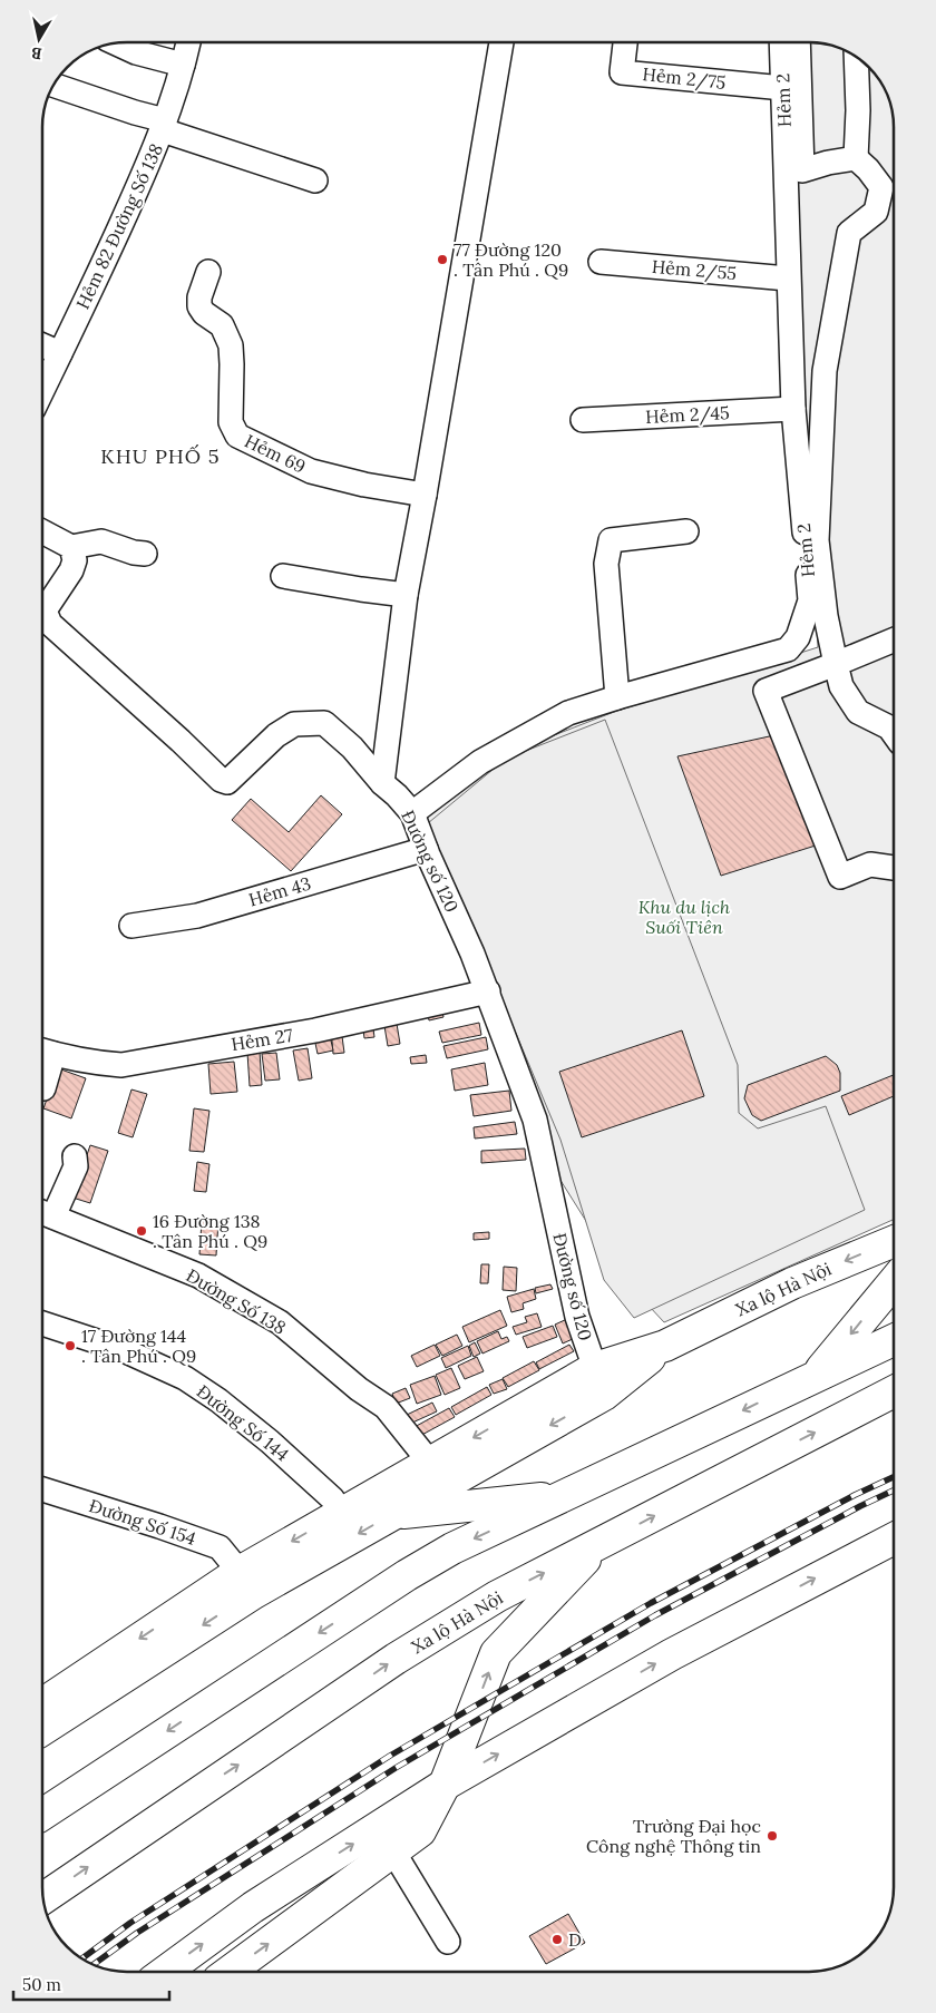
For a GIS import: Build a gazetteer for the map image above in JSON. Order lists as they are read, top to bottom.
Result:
{
  "streets": {
    "highway": ["Xa lộ Hà Nội"],
    "street": [
      "Hẻm 2/75",
      "Hẻm 2",
      "Hẻm 82 Đường Số 138",
      "Hẻm 2/55",
      "Hẻm 2/45",
      "Hẻm 69",
      "Đường số 120",
      "Hẻm 43",
      "Hẻm 27",
      "Đường Số 138",
      "Đường Số 144",
      "Đường Số 154"
    ]
  },
  "crossings": [
    ["Hẻm 2/75", "Hẻm 2"],
    ["Hẻm 2", "Hẻm 2/55"],
    ["Hẻm 2", "Hẻm 2/45"],
    ["Hẻm 2", "Đường số 120"],
    ["Đường số 120", "Hẻm 43"],
    ["Đường số 120", "Hẻm 27"],
    ["Đường số 120", "Xa lộ Hà Nội"],
    ["Xa lộ Hà Nội", "Đường Số 138"],
    ["Xa lộ Hà Nội", "Đường Số 144"],
    ["Xa lộ Hà Nội", "Đường Số 154"]
  ],
  "districts": ["KHU PHỐ 5"],
  "parks": ["Khu du lịch Suối Tiên"],
  "places": [
    "77 Đường 120 . Tân Phú . Q9",
    "16 Đường 138 . Tân Phú . Q9",
    "17 Đường 144 . Tân Phú . Q9",
    "Trường Đại học Công nghệ Thông tin",
    "D"
  ],
  "scale_bar": "50 m",
  "north": "bottom"
}
